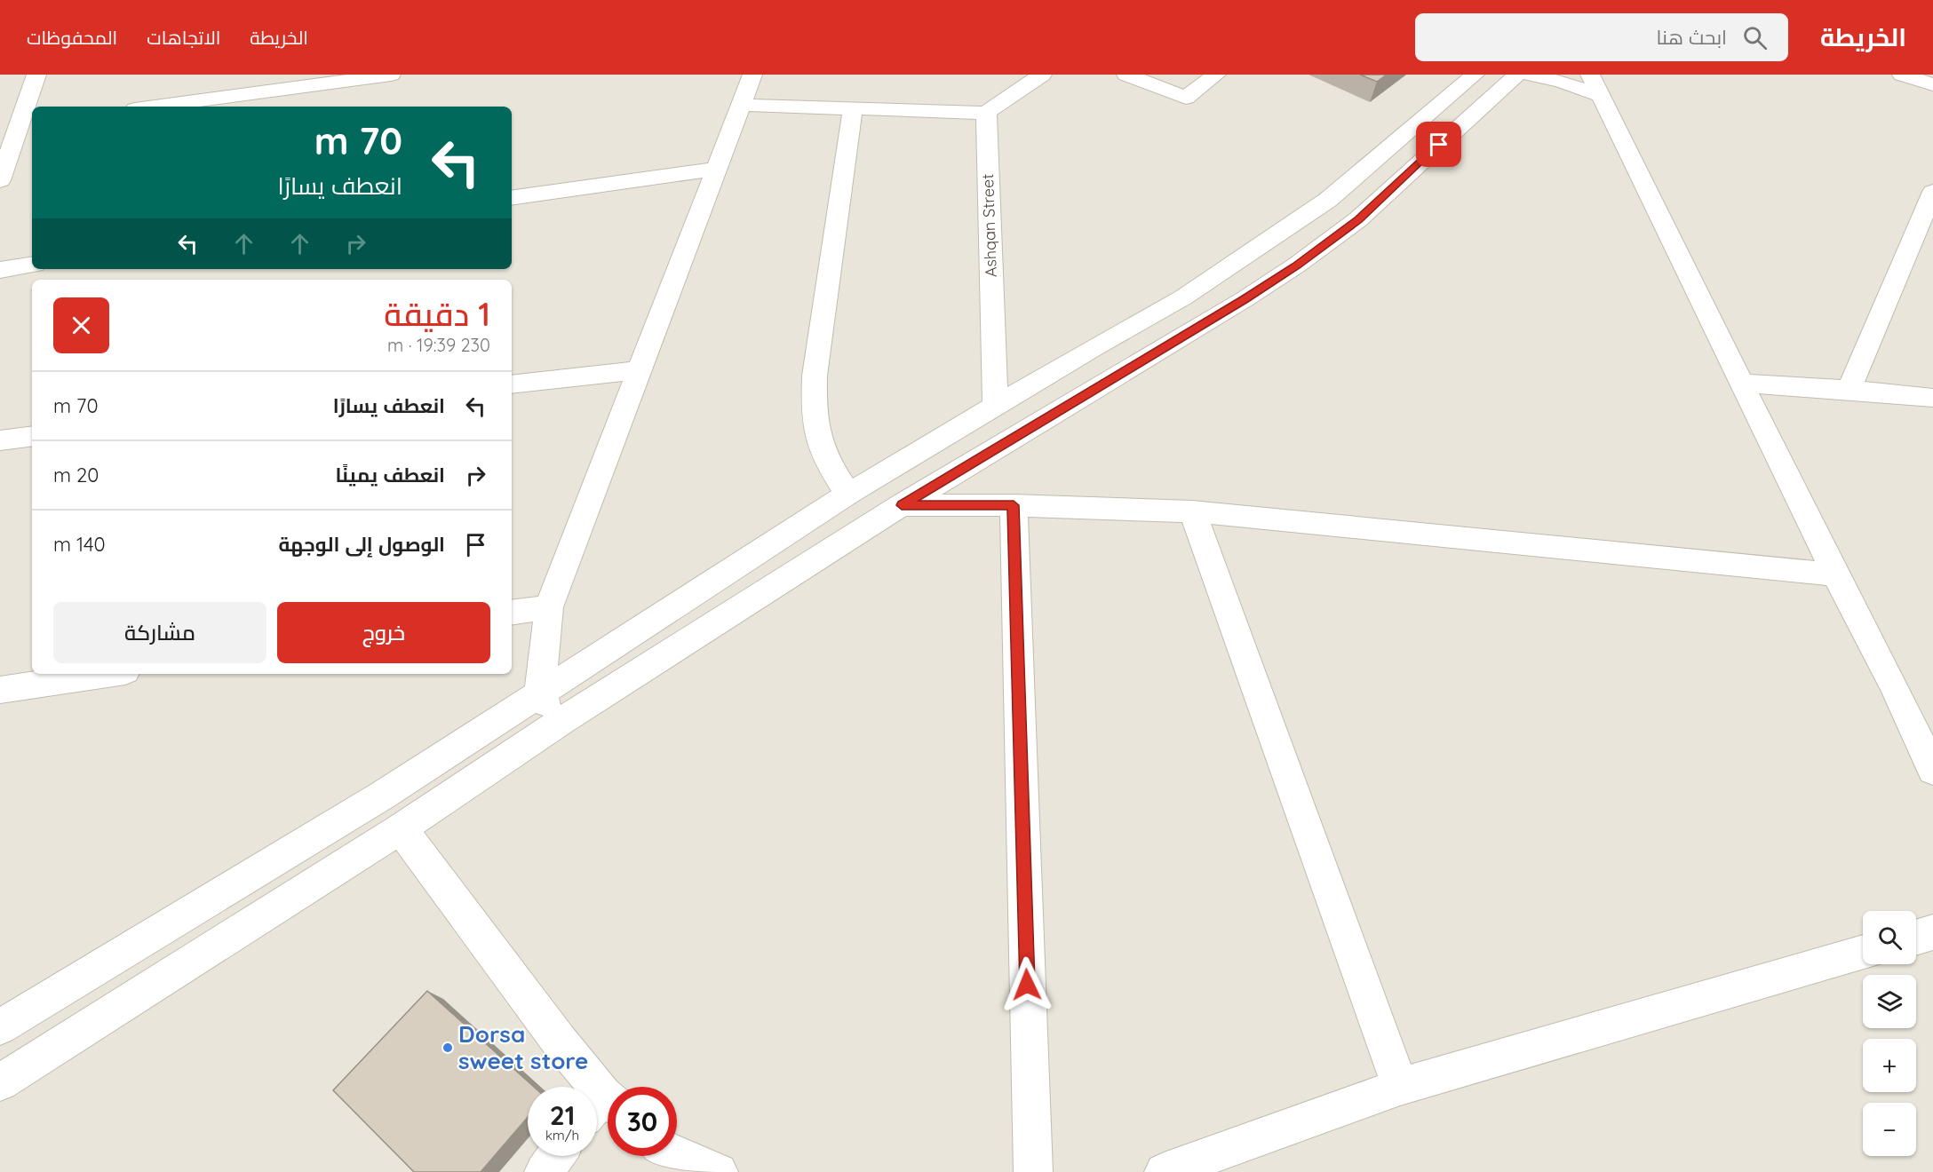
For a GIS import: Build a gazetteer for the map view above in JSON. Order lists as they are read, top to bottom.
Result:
{
  "streets": {
    "street": ["Ashqan Street"]
  },
  "places": ["Dorsa sweet store"],
  "page": {
    "header": "الخريطة",
    "search": "ابحث هنا",
    "nav": ["الخريطة", "الاتجاهات", "المحفوظات"],
    "turn": ["70 m", "انعطف يسارًا"],
    "heading": ["1 دقيقة", "230 m · 19:39"],
    "list": [
      {
        "name": "انعطف يسارًا",
        "value": "70 m"
      },
      {
        "name": "انعطف يمينًا",
        "value": "20 m"
      },
      {
        "name": "الوصول إلى الوجهة",
        "value": "140 m"
      }
    ],
    "buttons": ["خروج", "مشاركة"],
    "map_buttons": ["+", "−"],
    "speed": "21 km/h",
    "limit": "30"
  }
}
